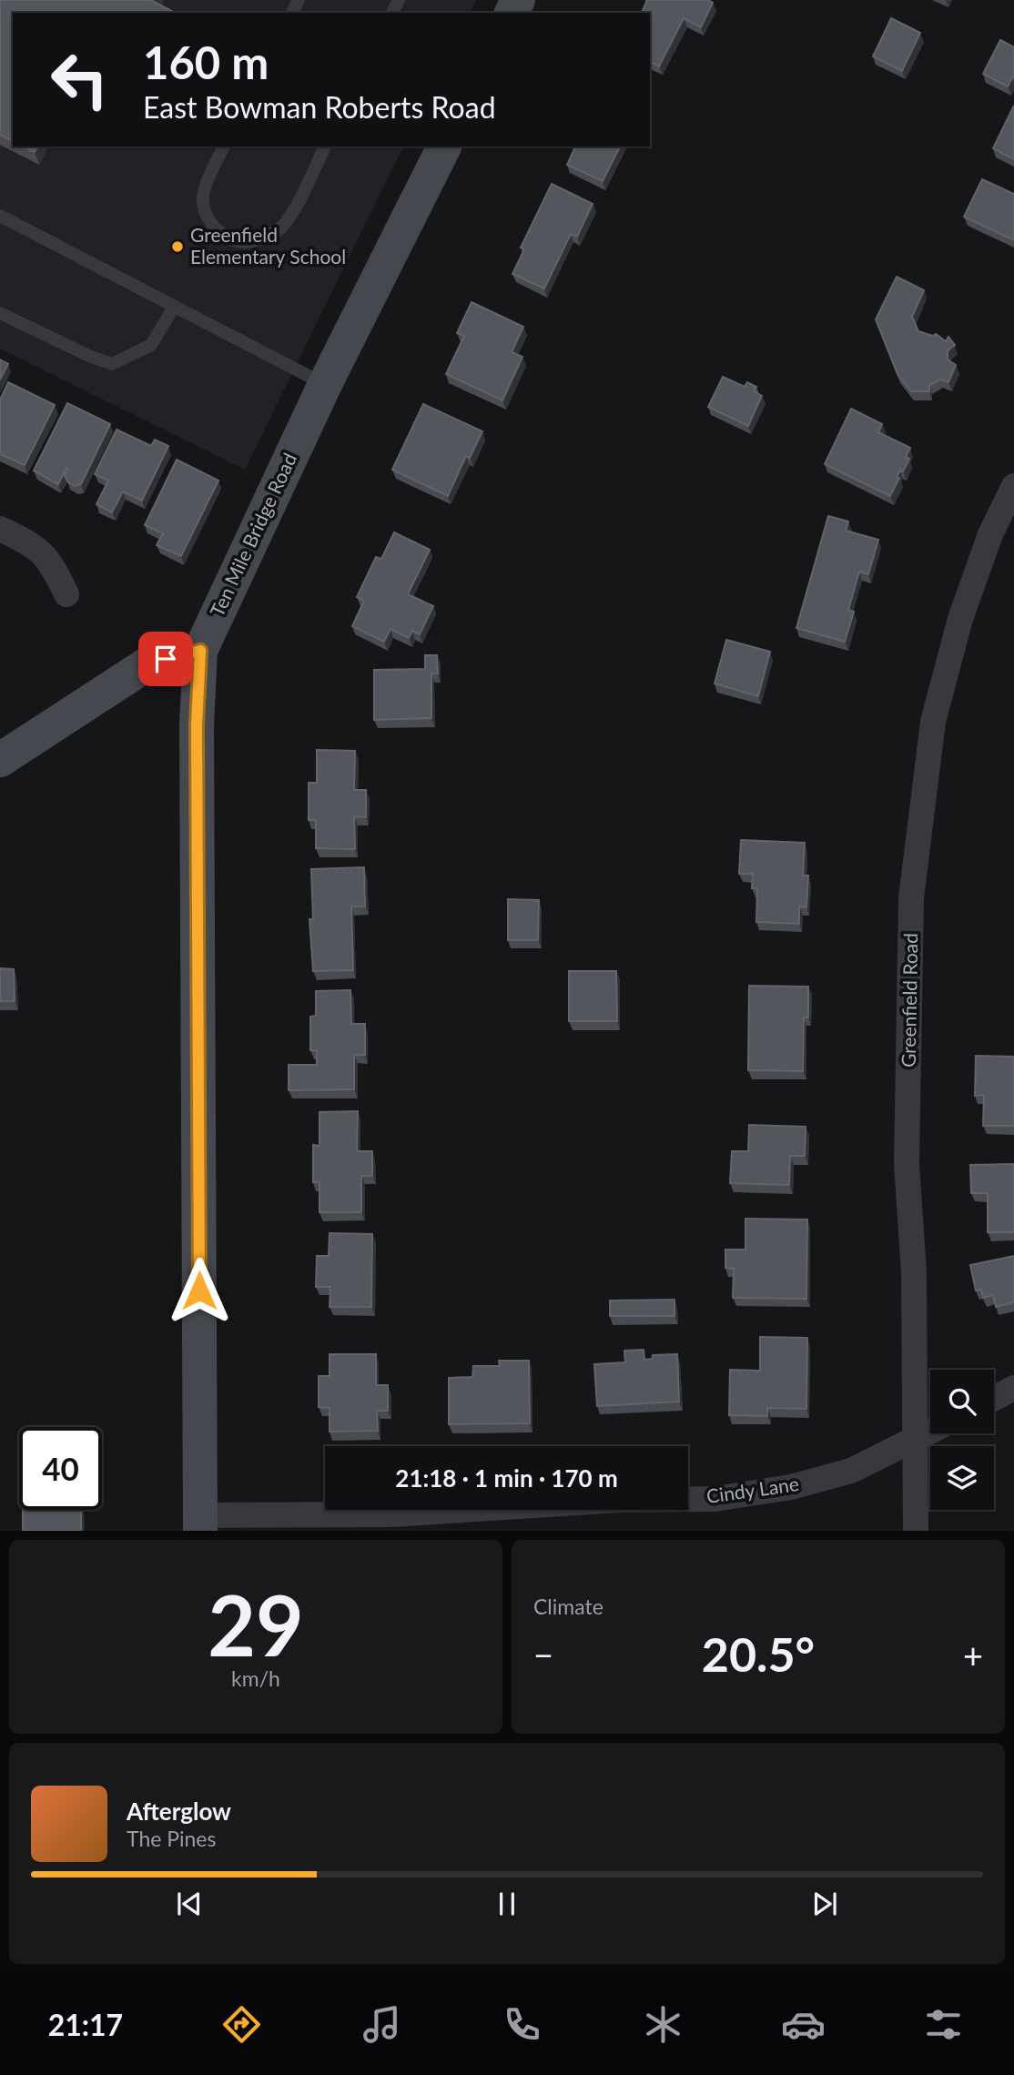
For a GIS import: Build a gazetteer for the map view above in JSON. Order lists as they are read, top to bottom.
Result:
{
  "streets": {
    "street": ["Ten Mile Bridge Road", "Greenfield Road", "Cindy Lane"]
  },
  "crossings": [
    ["Ten Mile Bridge Road", "Cindy Lane"],
    ["Greenfield Road", "Cindy Lane"]
  ],
  "places": ["Greenfield Elementary School"],
  "page": {
    "turn": ["160 m", "East Bowman Roberts Road"],
    "limit": "40",
    "trip": "21:18 · 1 min · 170 m",
    "tile": [
      ["29", "km/h"],
      "Climate"
    ],
    "heat": ["−", "20.5°", "+"],
    "song": ["Afterglow", "The Pines"],
    "tabs": "21:17"
  }
}
